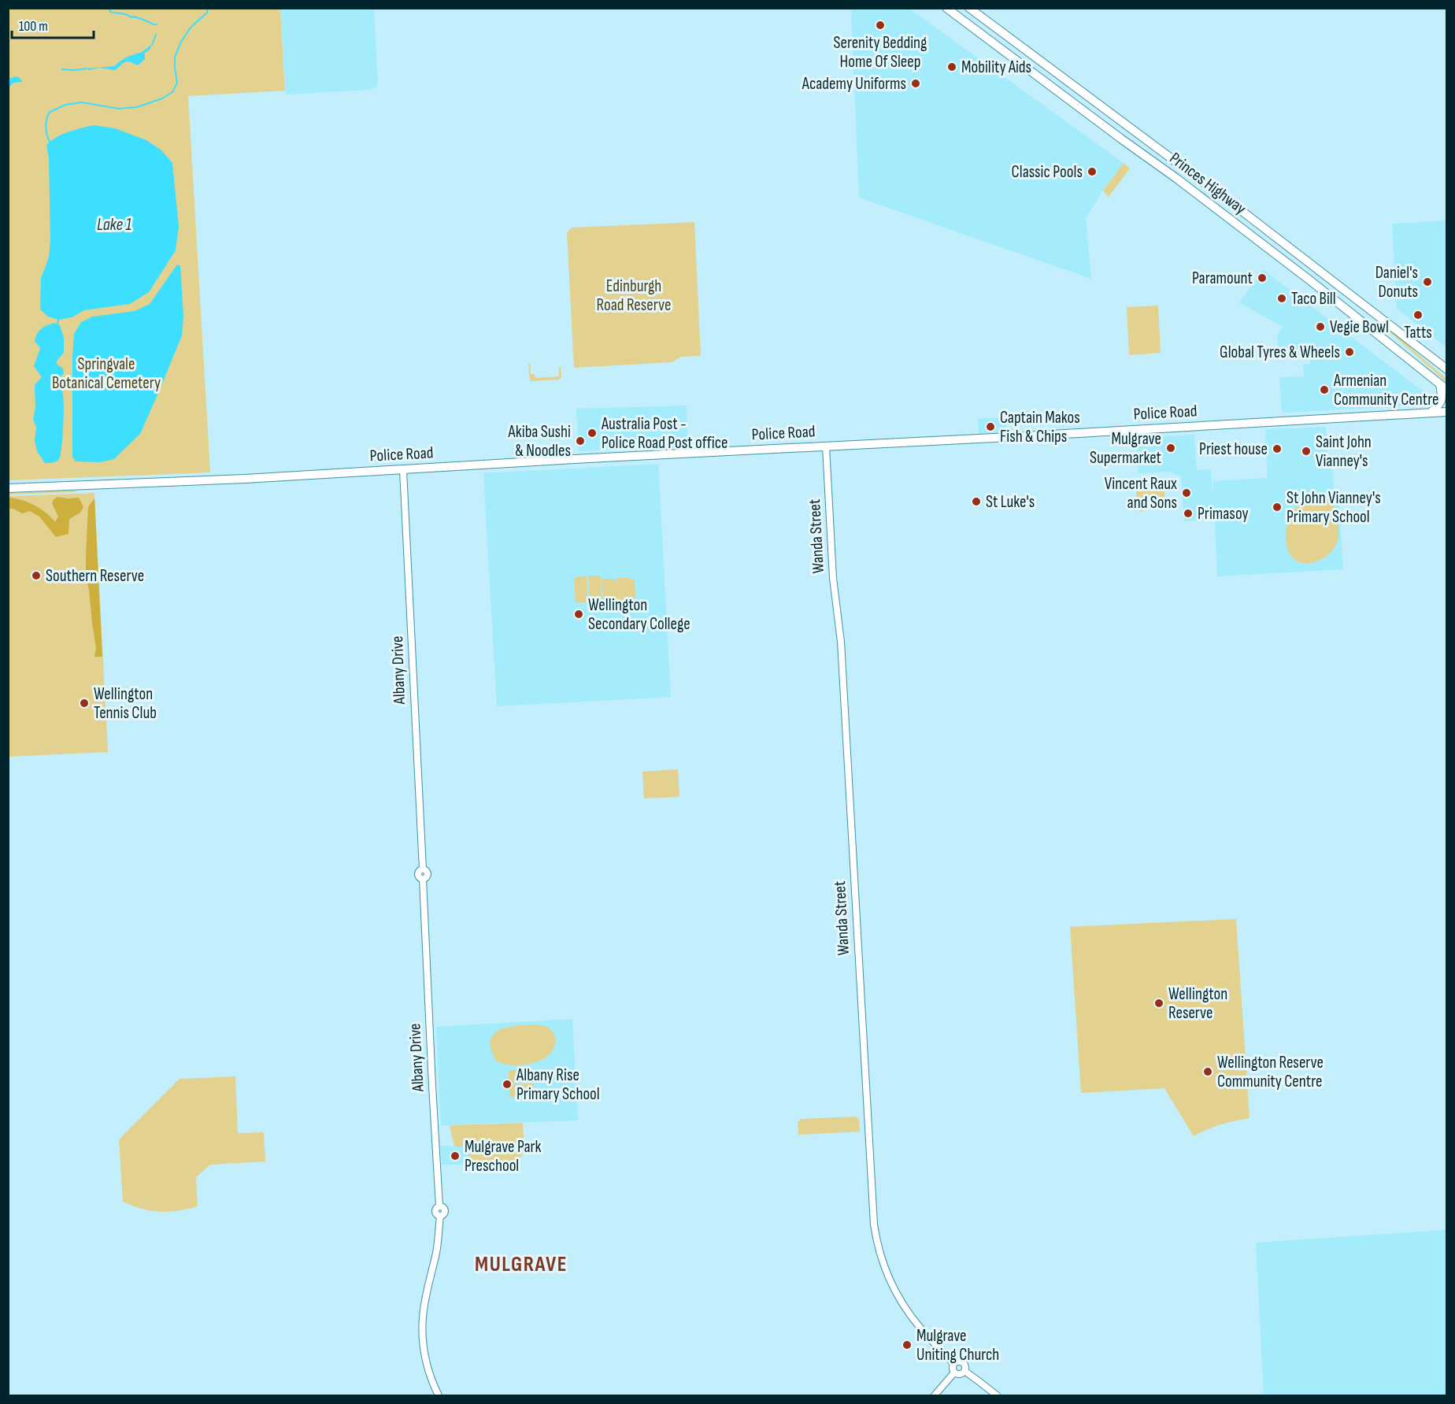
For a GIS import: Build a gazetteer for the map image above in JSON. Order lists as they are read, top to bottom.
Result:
{
  "streets": {
    "main road": ["Princes Highway", "Police Road"],
    "street": ["Wanda Street", "Albany Drive"]
  },
  "crossings": [
    ["Police Road", "Wanda Street"],
    ["Police Road", "Albany Drive"]
  ],
  "districts": ["MULGRAVE"],
  "water": ["Lake 1"],
  "parks": ["Edinburgh Road Reserve", "Springvale Botanical Cemetery"],
  "places": [
    "Serenity Bedding Home Of Sleep",
    "Mobility Aids",
    "Academy Uniforms",
    "Classic Pools",
    "Paramount",
    "Daniel's Donuts",
    "Taco Bill",
    "Tatts",
    "Vegie Bowl",
    "Global Tyres & Wheels",
    "Armenian Community Centre",
    "Captain Makos Fish & Chips",
    "Australia Post - Police Road Post office",
    "Akiba Sushi & Noodles",
    "Mulgrave Supermarket",
    "Priest house",
    "Saint John Vianney's",
    "Vincent Raux and Sons",
    "St Luke's",
    "St John Vianney's Primary School",
    "Primasoy",
    "Southern Reserve",
    "Wellington Secondary College",
    "Wellington Tennis Club",
    "Wellington Reserve",
    "Wellington Reserve Community Centre",
    "Albany Rise Primary School",
    "Mulgrave Park Preschool",
    "Mulgrave Uniting Church"
  ],
  "scale_bar": "100 m"
}
